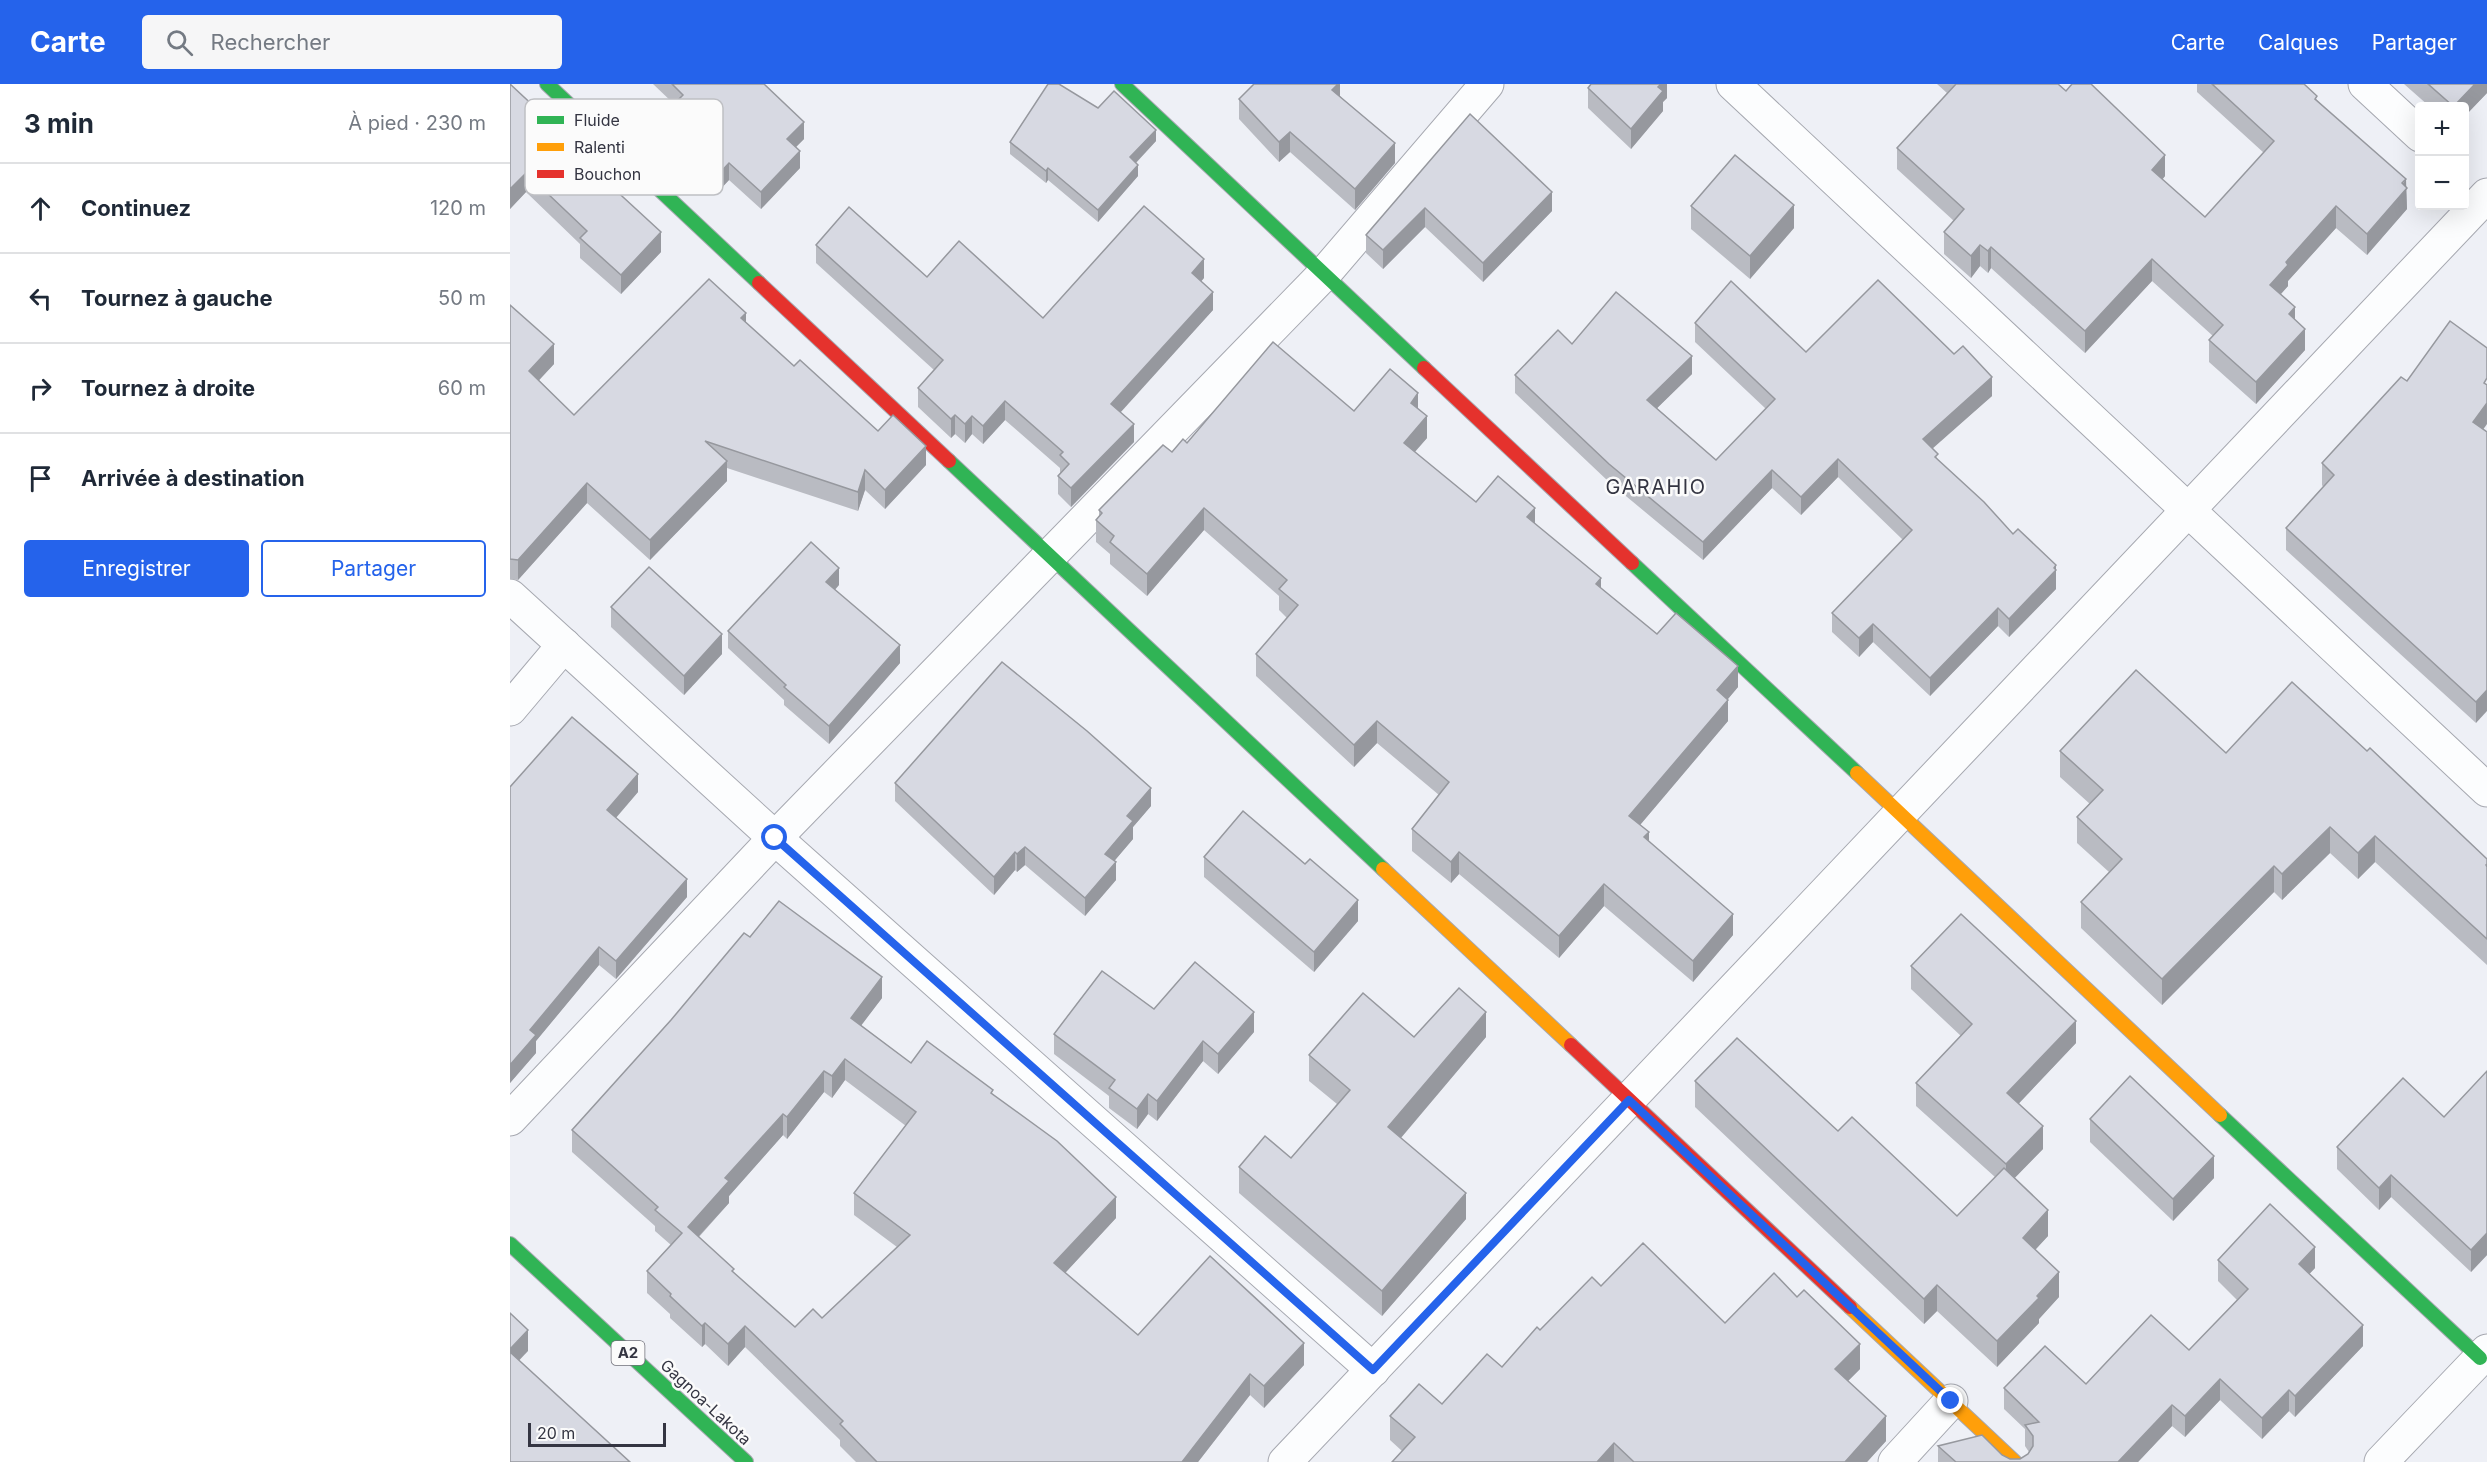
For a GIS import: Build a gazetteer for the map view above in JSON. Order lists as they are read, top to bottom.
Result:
{
  "streets": {
    "street": ["A2", "Gagnoa-Lakota"]
  },
  "districts": ["GARAHIO"],
  "legend": ["Fluide", "Ralenti", "Bouchon"],
  "scale_bar": "20 m",
  "page": {
    "header": "Carte",
    "search": "Rechercher",
    "nav": ["Carte", "Calques", "Partager"],
    "heading": ["3 min", "À pied · 230 m"],
    "map_buttons": ["+", "−"],
    "list": [
      ["Continuez", "120 m"],
      ["Tournez à gauche", "50 m"],
      ["Tournez à droite", "60 m"],
      "Arrivée à destination"
    ],
    "buttons": ["Enregistrer", "Partager"],
    "scale": "20 m"
  }
}
